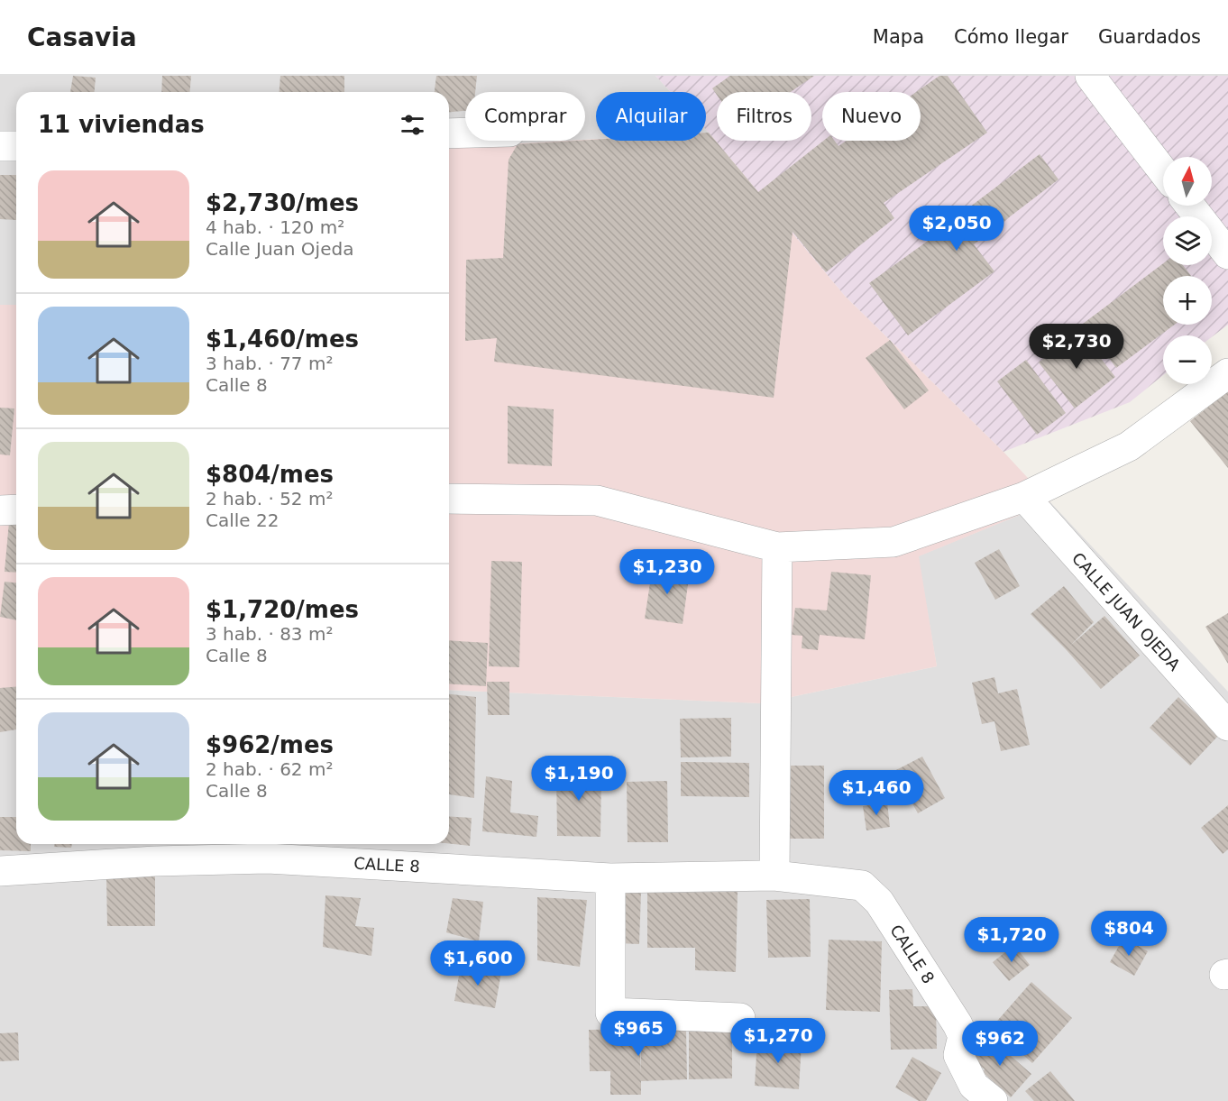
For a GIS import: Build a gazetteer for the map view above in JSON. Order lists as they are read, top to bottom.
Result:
{
  "streets": {
    "street": ["CALLE JUAN OJEDA", "CALLE 8"]
  },
  "north": "top",
  "page": {
    "header": "Casavia",
    "nav": ["Mapa", "Cómo llegar", "Guardados"],
    "chip": [
      "Comprar",
      "Alquilar",
      "Filtros",
      "Nuevo"
    ],
    "heading": "11 viviendas",
    "map_buttons": ["+", "−"],
    "list": [
      {
        "name": "$2,730/mes",
        "note": "4 hab. · 120 m² · Calle Juan Ojeda"
      },
      {
        "name": "$1,460/mes",
        "note": "3 hab. · 77 m² · Calle 8"
      },
      {
        "name": "$804/mes",
        "note": "2 hab. · 52 m² · Calle 22"
      },
      {
        "name": "$1,720/mes",
        "note": "3 hab. · 83 m² · Calle 8"
      },
      {
        "name": "$962/mes",
        "note": "2 hab. · 62 m² · Calle 8"
      }
    ],
    "price": [
      "$2,050",
      "$2,730",
      "$1,230",
      "$1,190",
      "$1,460",
      "$804",
      "$1,720",
      "$1,600",
      "$965",
      "$1,270",
      "$962"
    ]
  }
}
